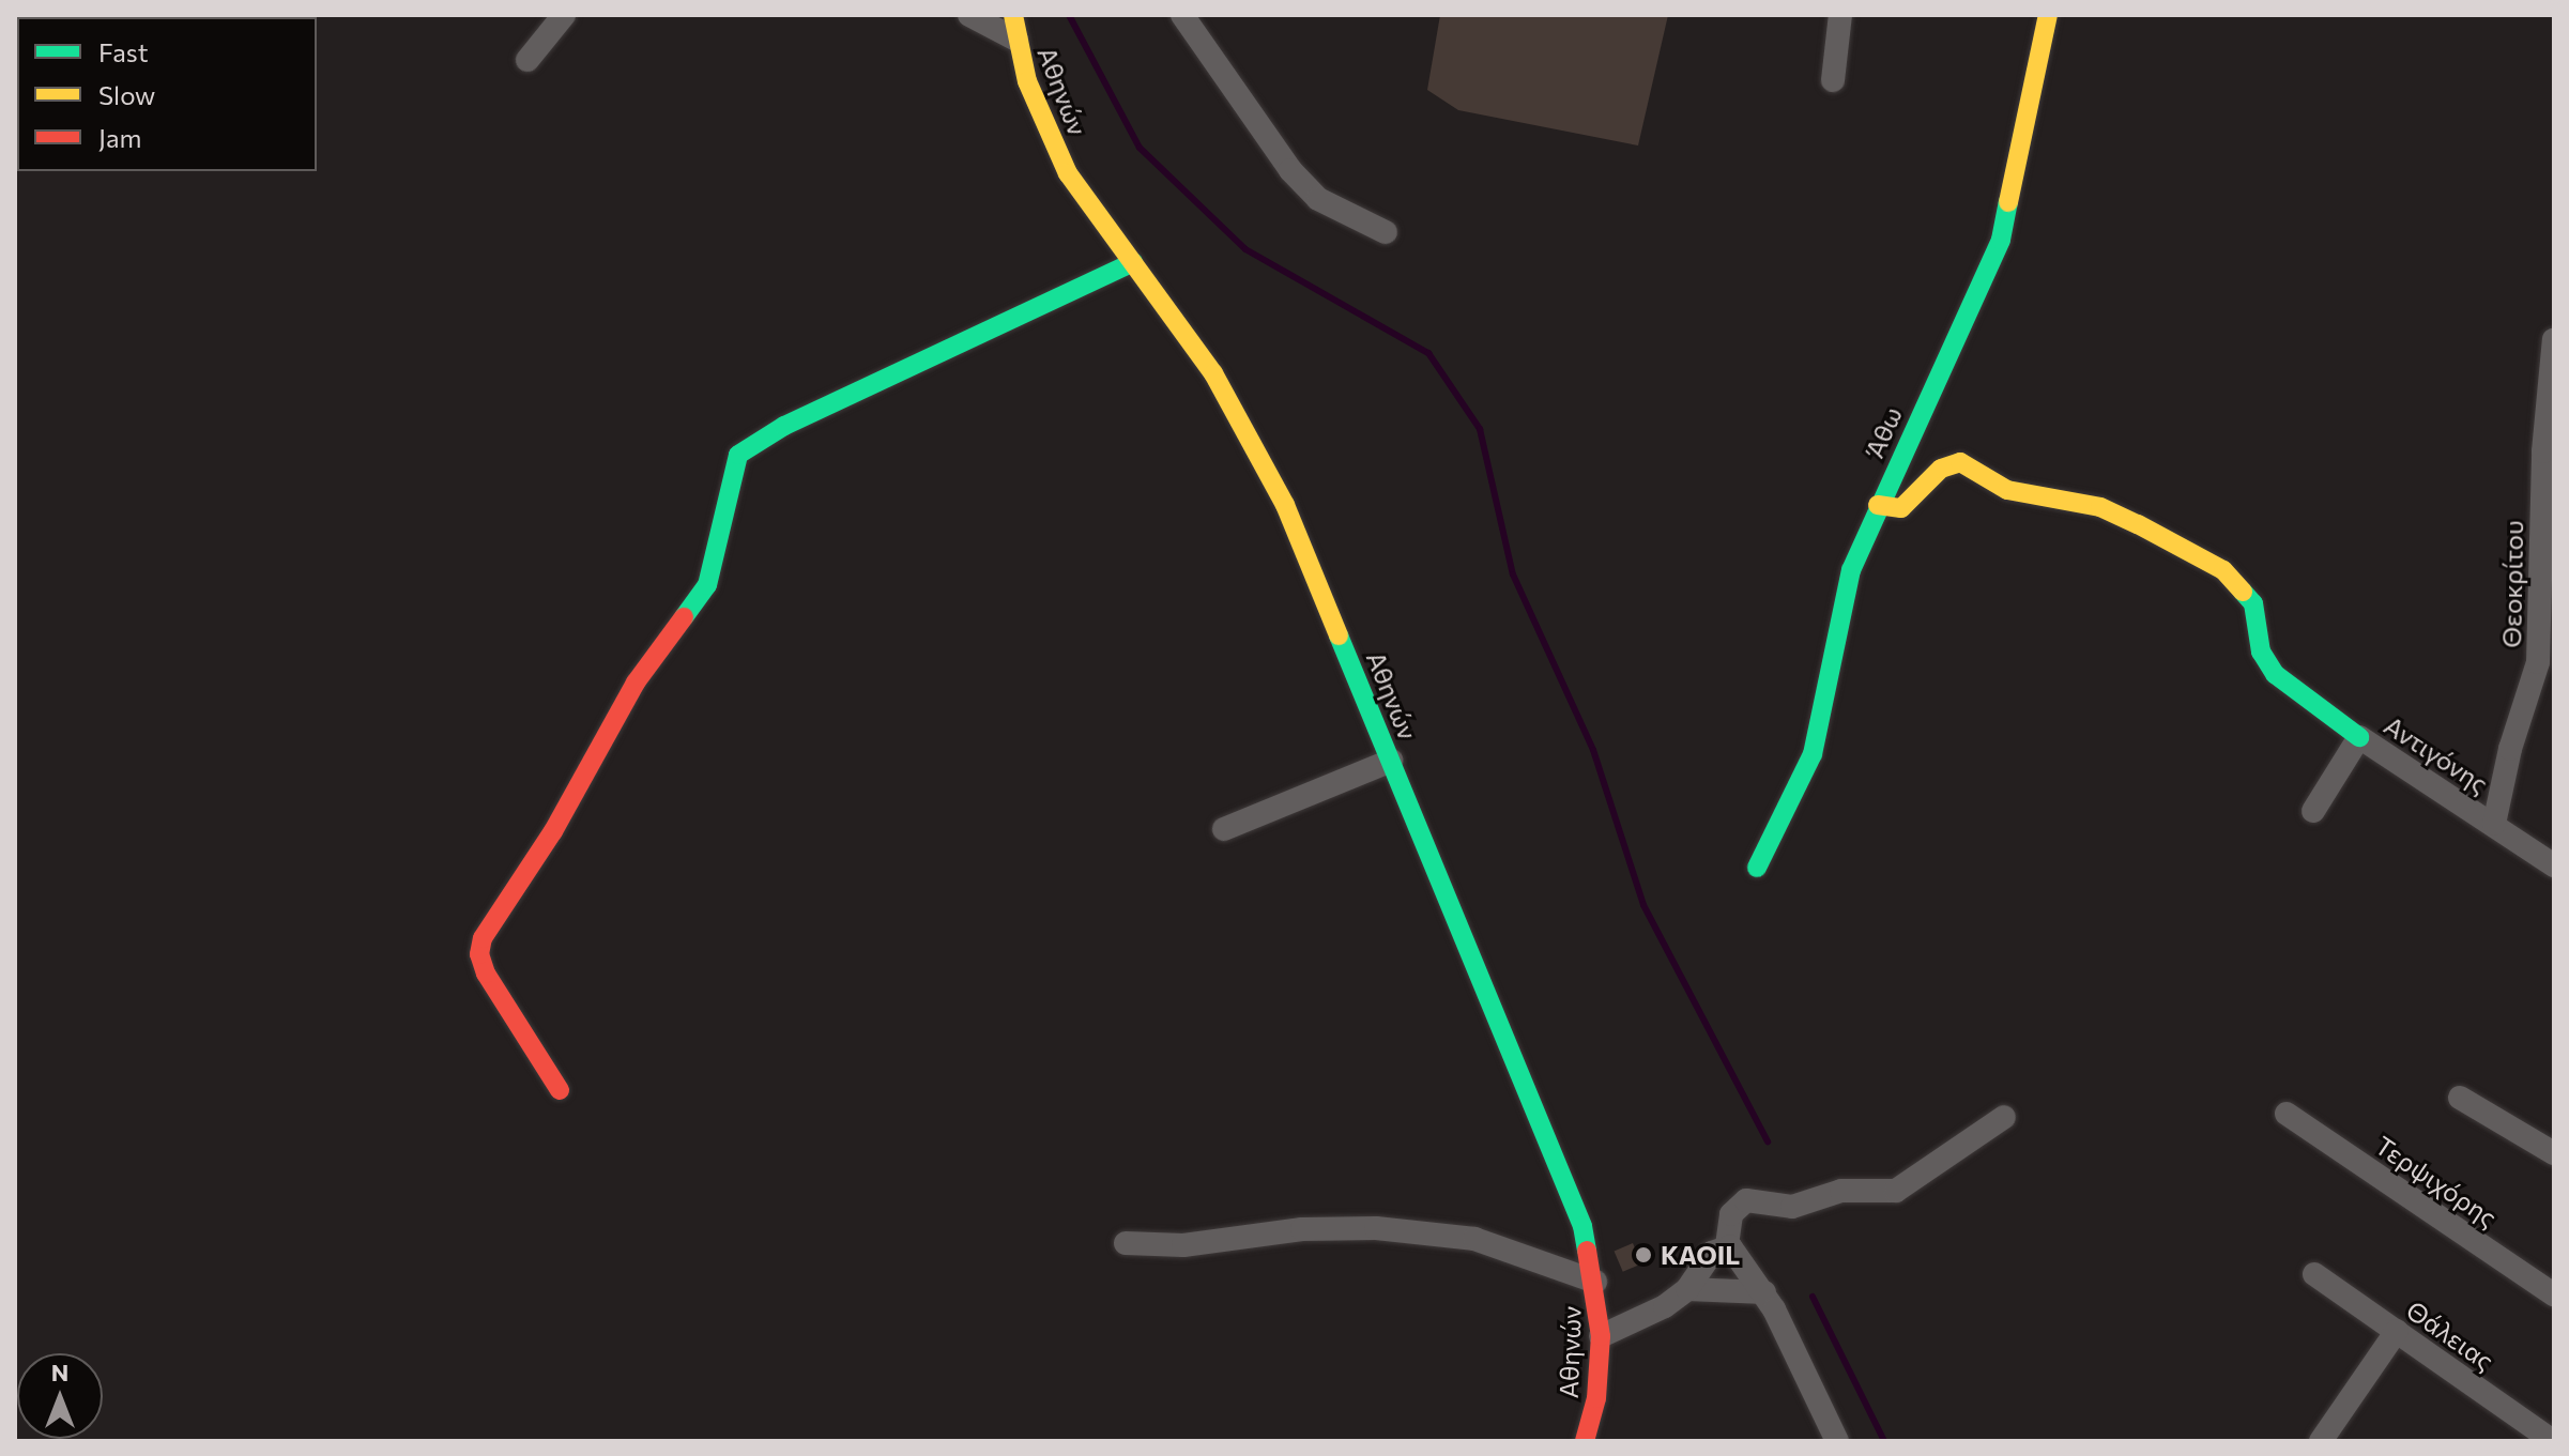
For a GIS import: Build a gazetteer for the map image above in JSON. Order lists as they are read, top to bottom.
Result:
{
  "streets": {
    "street": [
      "Αθηνών",
      "Άθω",
      "Θεοκρίτου",
      "Αντιγόνης",
      "Τερψιχόρης",
      "Θάλειας"
    ]
  },
  "crossings": [
    ["Θεοκρίτου", "Αντιγόνης"]
  ],
  "places": ["KAOIL"],
  "legend": ["Fast", "Slow", "Jam"],
  "north": "top"
}
